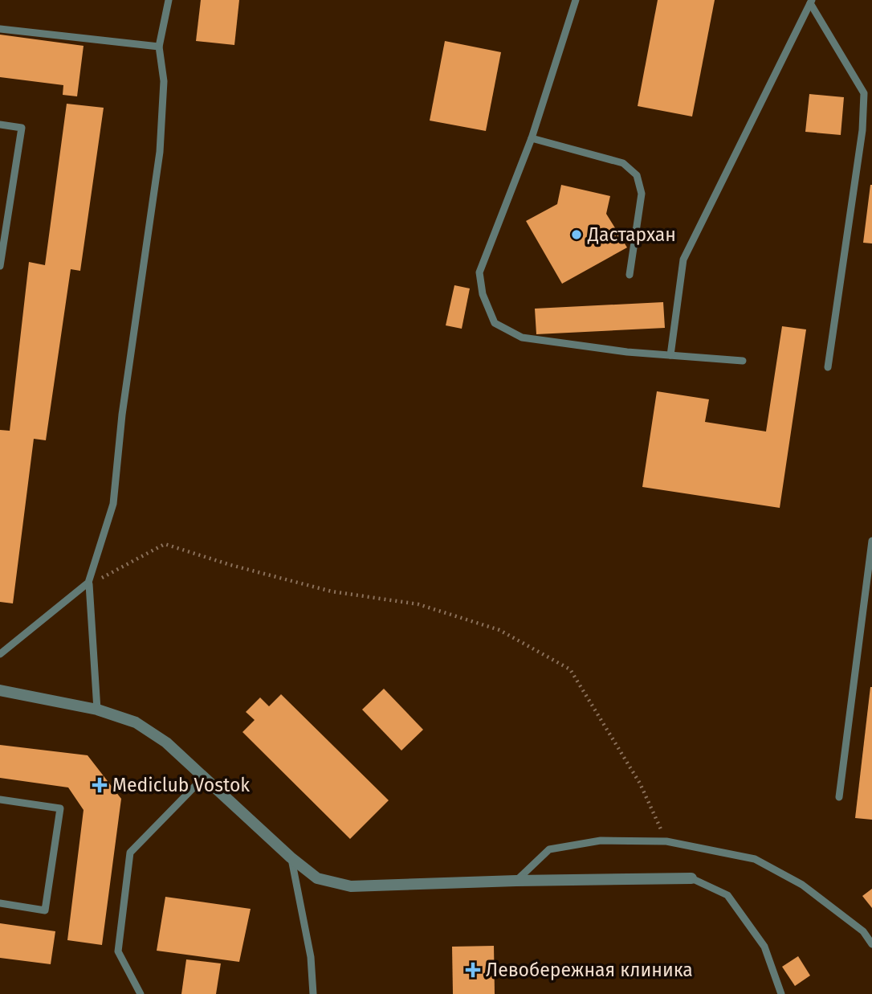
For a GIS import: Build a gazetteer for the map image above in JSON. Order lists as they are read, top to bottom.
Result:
{
  "places": {
    "other": ["Дастархан"],
    "health": ["Mediclub Vostok", "Левобережная клиника"]
  }
}
